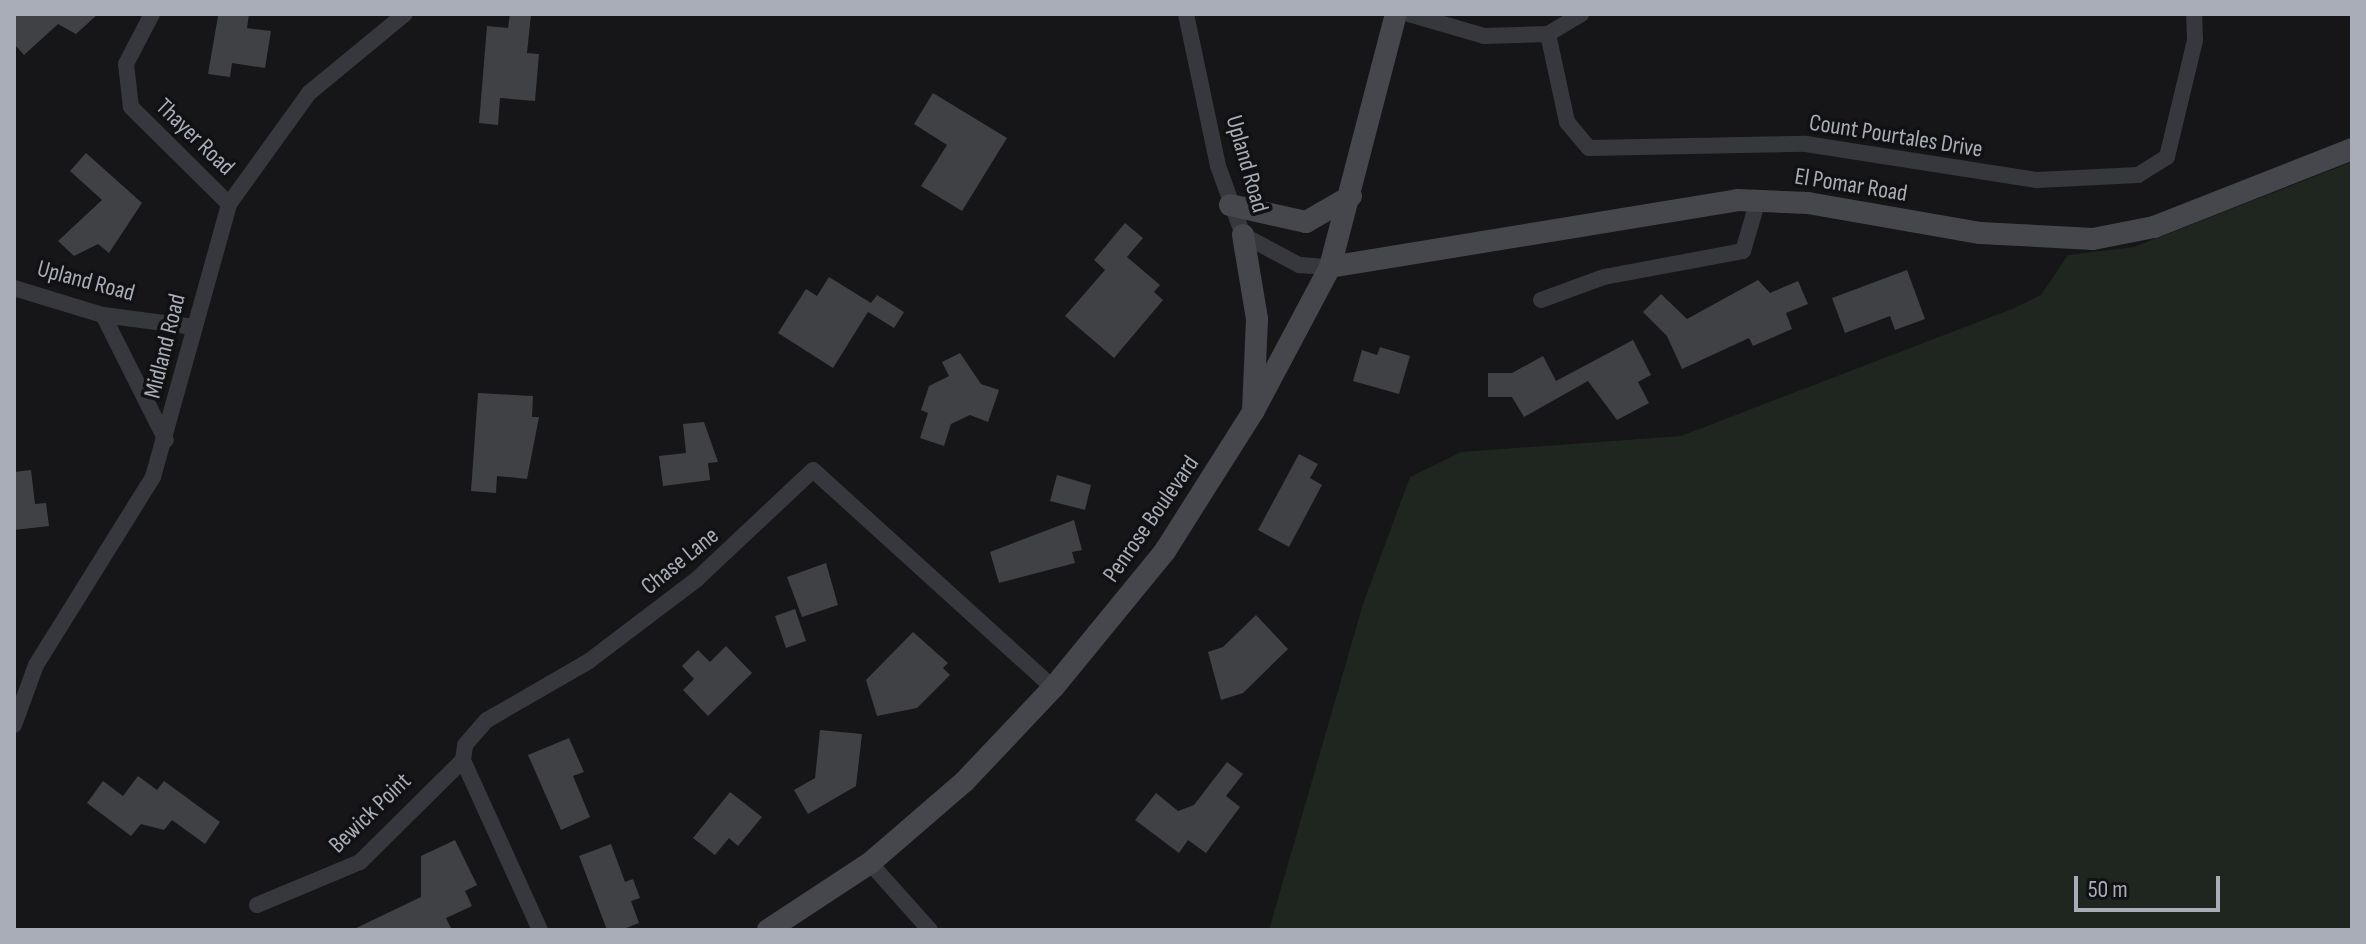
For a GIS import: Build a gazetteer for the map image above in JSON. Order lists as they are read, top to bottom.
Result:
{
  "streets": {
    "street": [
      "Count Pourtales Drive",
      "Thayer Road",
      "Upland Road",
      "El Pomar Road",
      "Midland Road",
      "Penrose Boulevard",
      "Chase Lane",
      "Bewick Point"
    ]
  },
  "crossings": [
    ["Thayer Road", "Midland Road"],
    ["Upland Road", "El Pomar Road"],
    ["Upland Road", "Midland Road"],
    ["Upland Road", "Penrose Boulevard"],
    ["El Pomar Road", "Penrose Boulevard"],
    ["Penrose Boulevard", "Chase Lane"],
    ["Chase Lane", "Bewick Point"]
  ],
  "scale_bar": "50 m"
}
